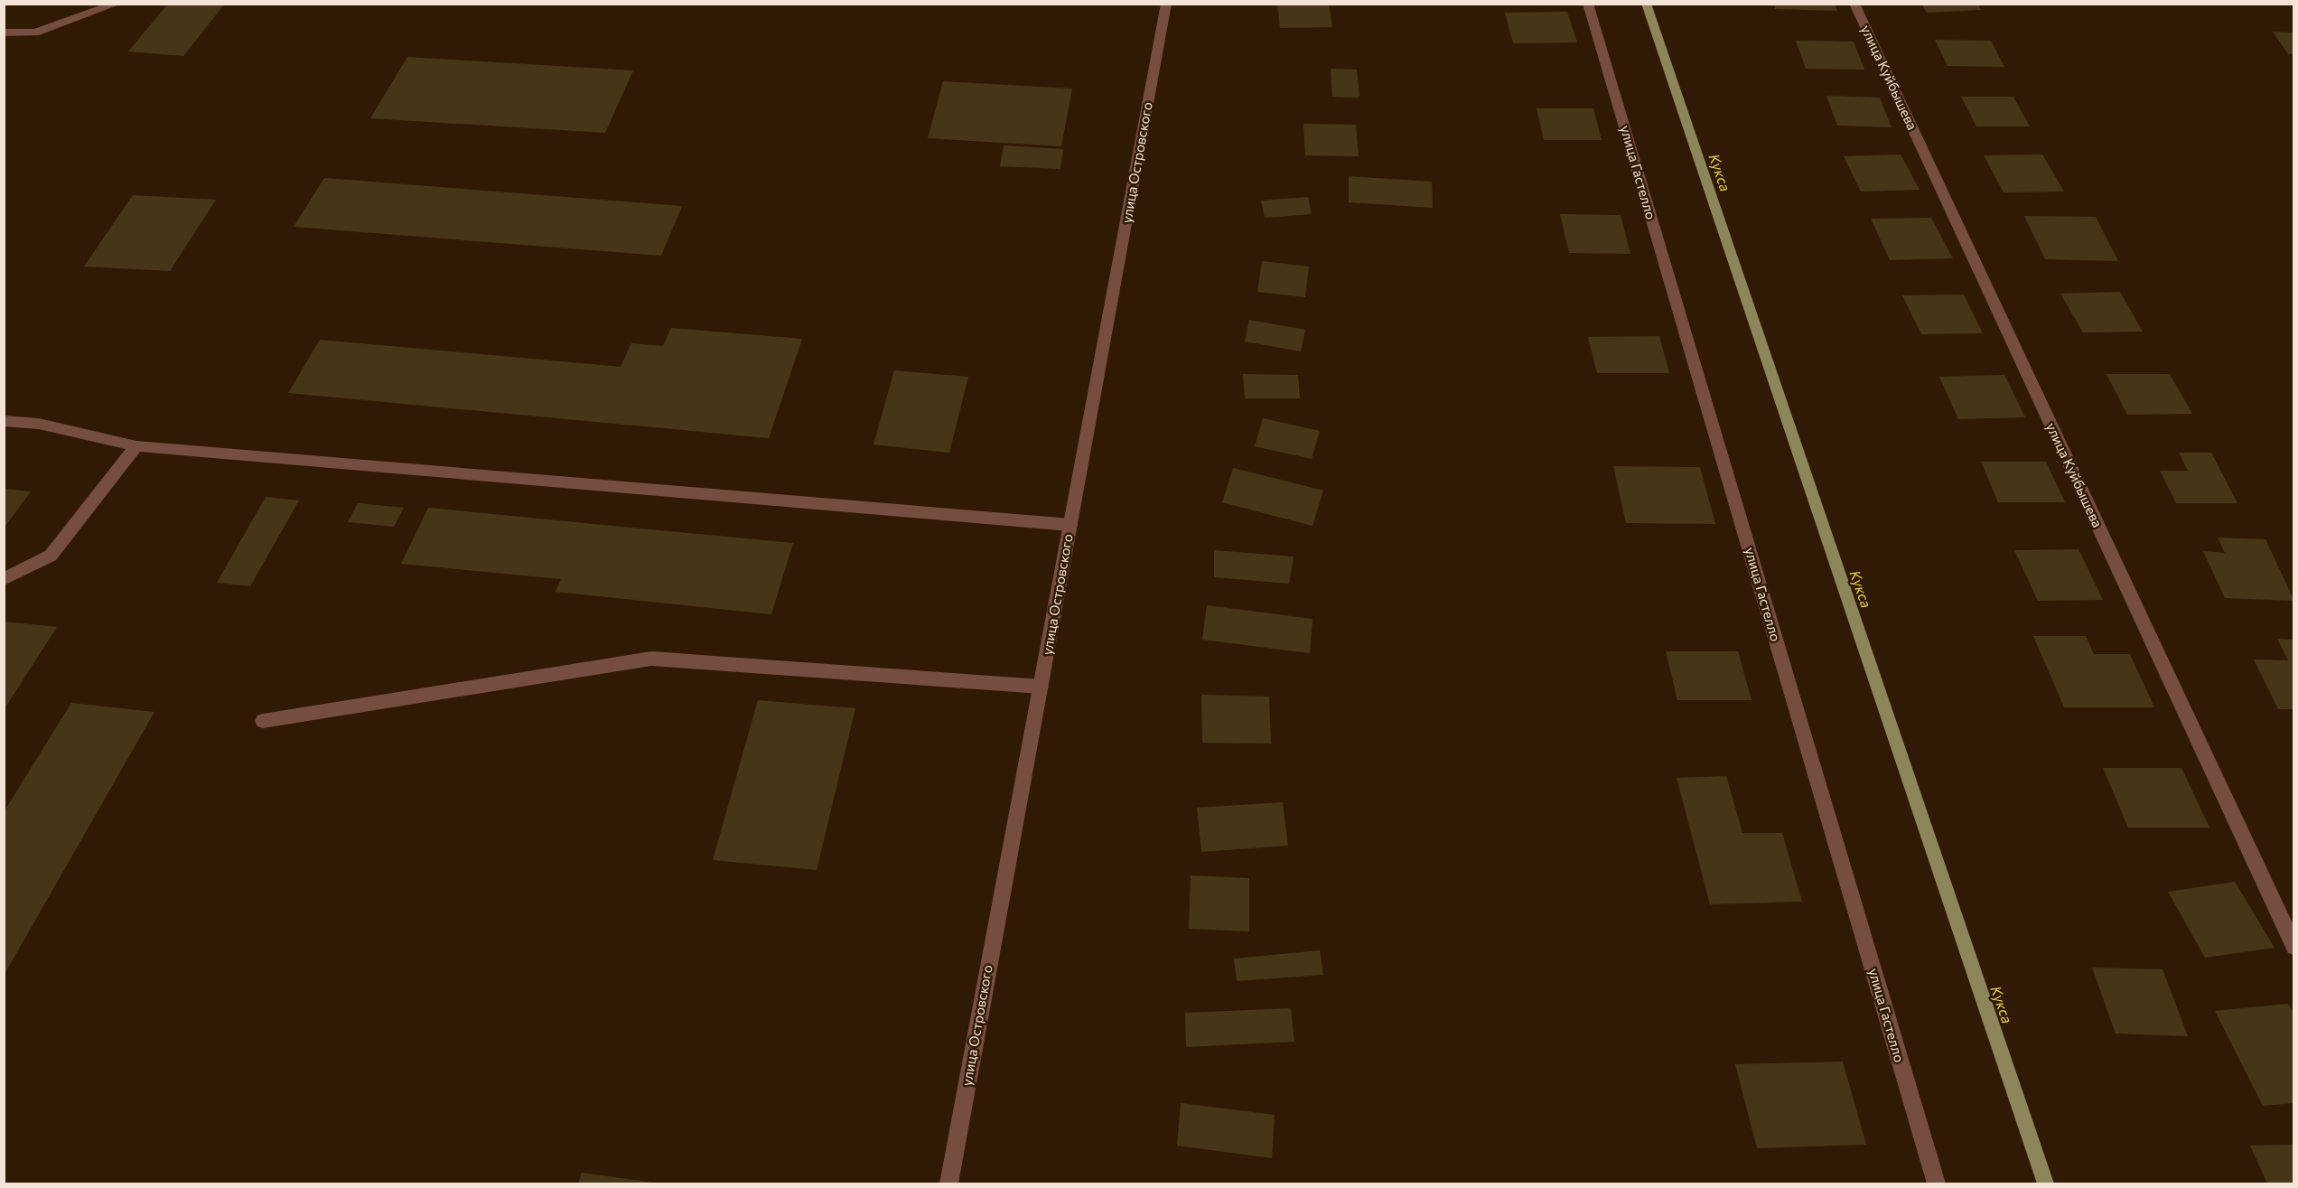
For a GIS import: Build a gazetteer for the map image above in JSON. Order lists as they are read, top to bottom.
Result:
{
  "streets": {
    "street": ["улица Куйбышева", "улица Островского", "улица Гастелло"]
  },
  "water": ["Кукса"]
}
